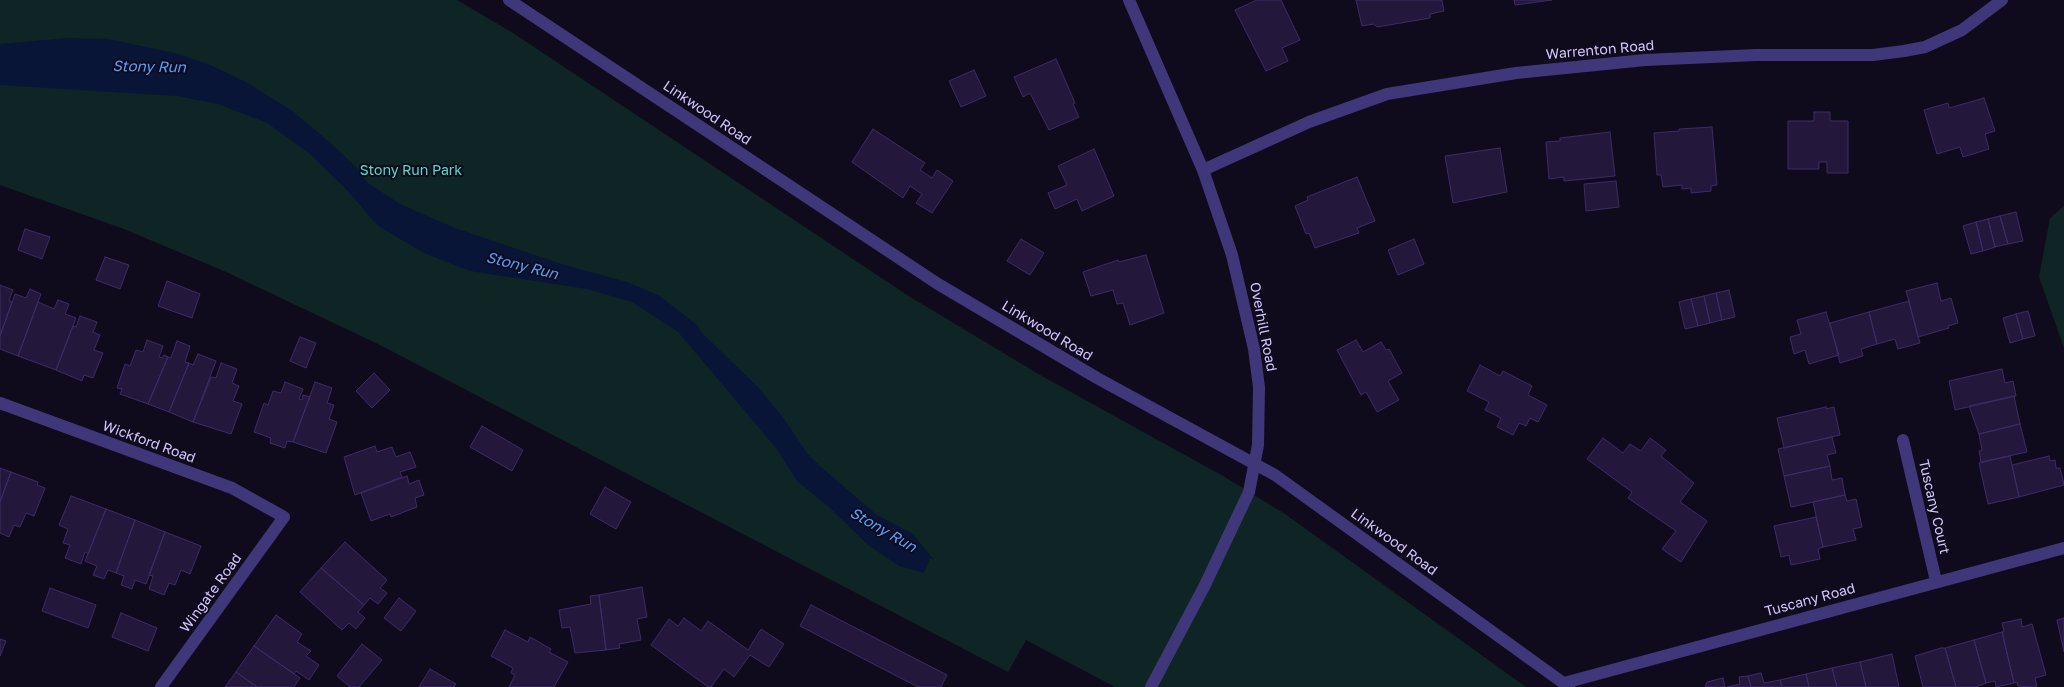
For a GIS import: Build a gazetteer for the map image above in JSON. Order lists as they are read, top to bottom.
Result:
{
  "streets": {
    "street": [
      "Warrenton Road",
      "Linkwood Road",
      "Overhill Road",
      "Wickford Road",
      "Tuscany Court",
      "Wingate Road",
      "Tuscany Road"
    ]
  },
  "crossings": [
    ["Warrenton Road", "Overhill Road"],
    ["Linkwood Road", "Overhill Road"],
    ["Linkwood Road", "Tuscany Road"],
    ["Wickford Road", "Wingate Road"],
    ["Tuscany Court", "Tuscany Road"]
  ],
  "water": ["Stony Run"],
  "parks": ["Stony Run Park"]
}
